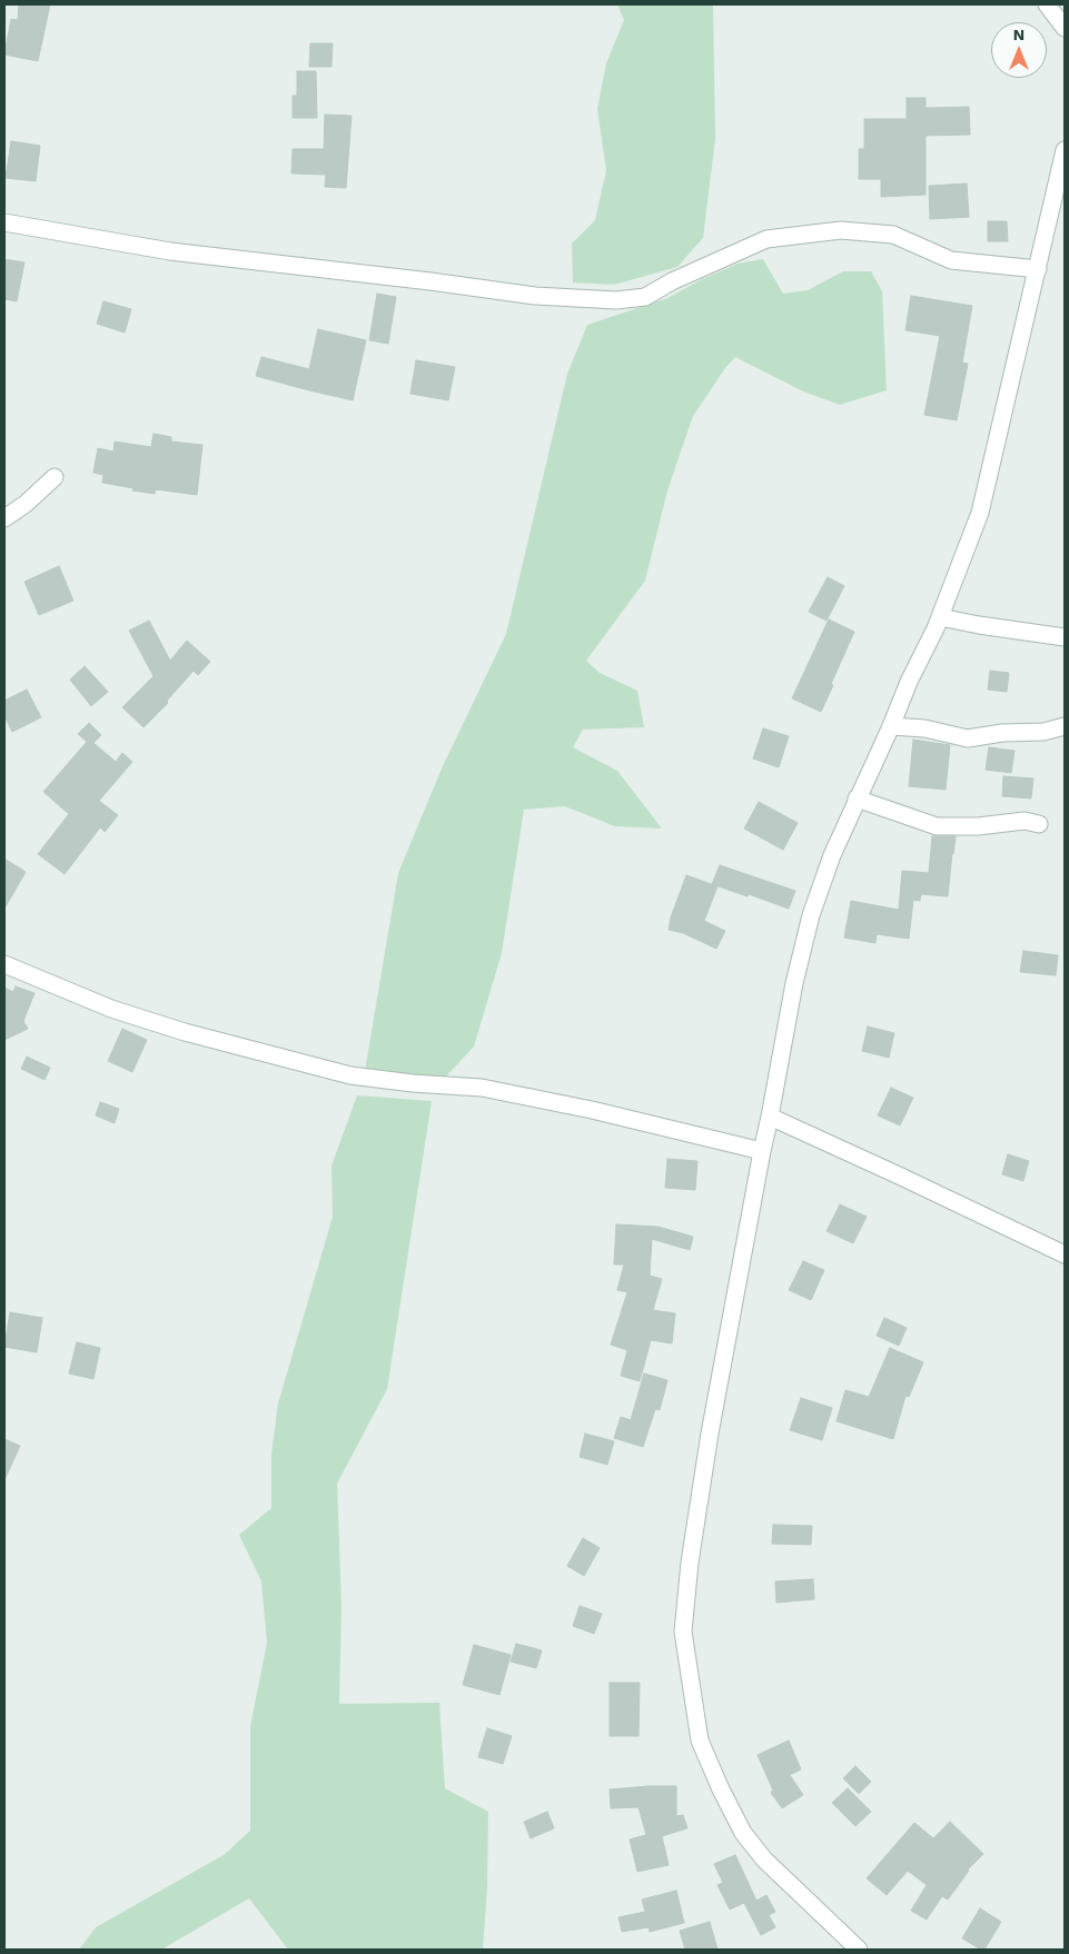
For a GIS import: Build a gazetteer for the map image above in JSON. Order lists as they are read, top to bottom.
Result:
{
  "north": "top"
}
